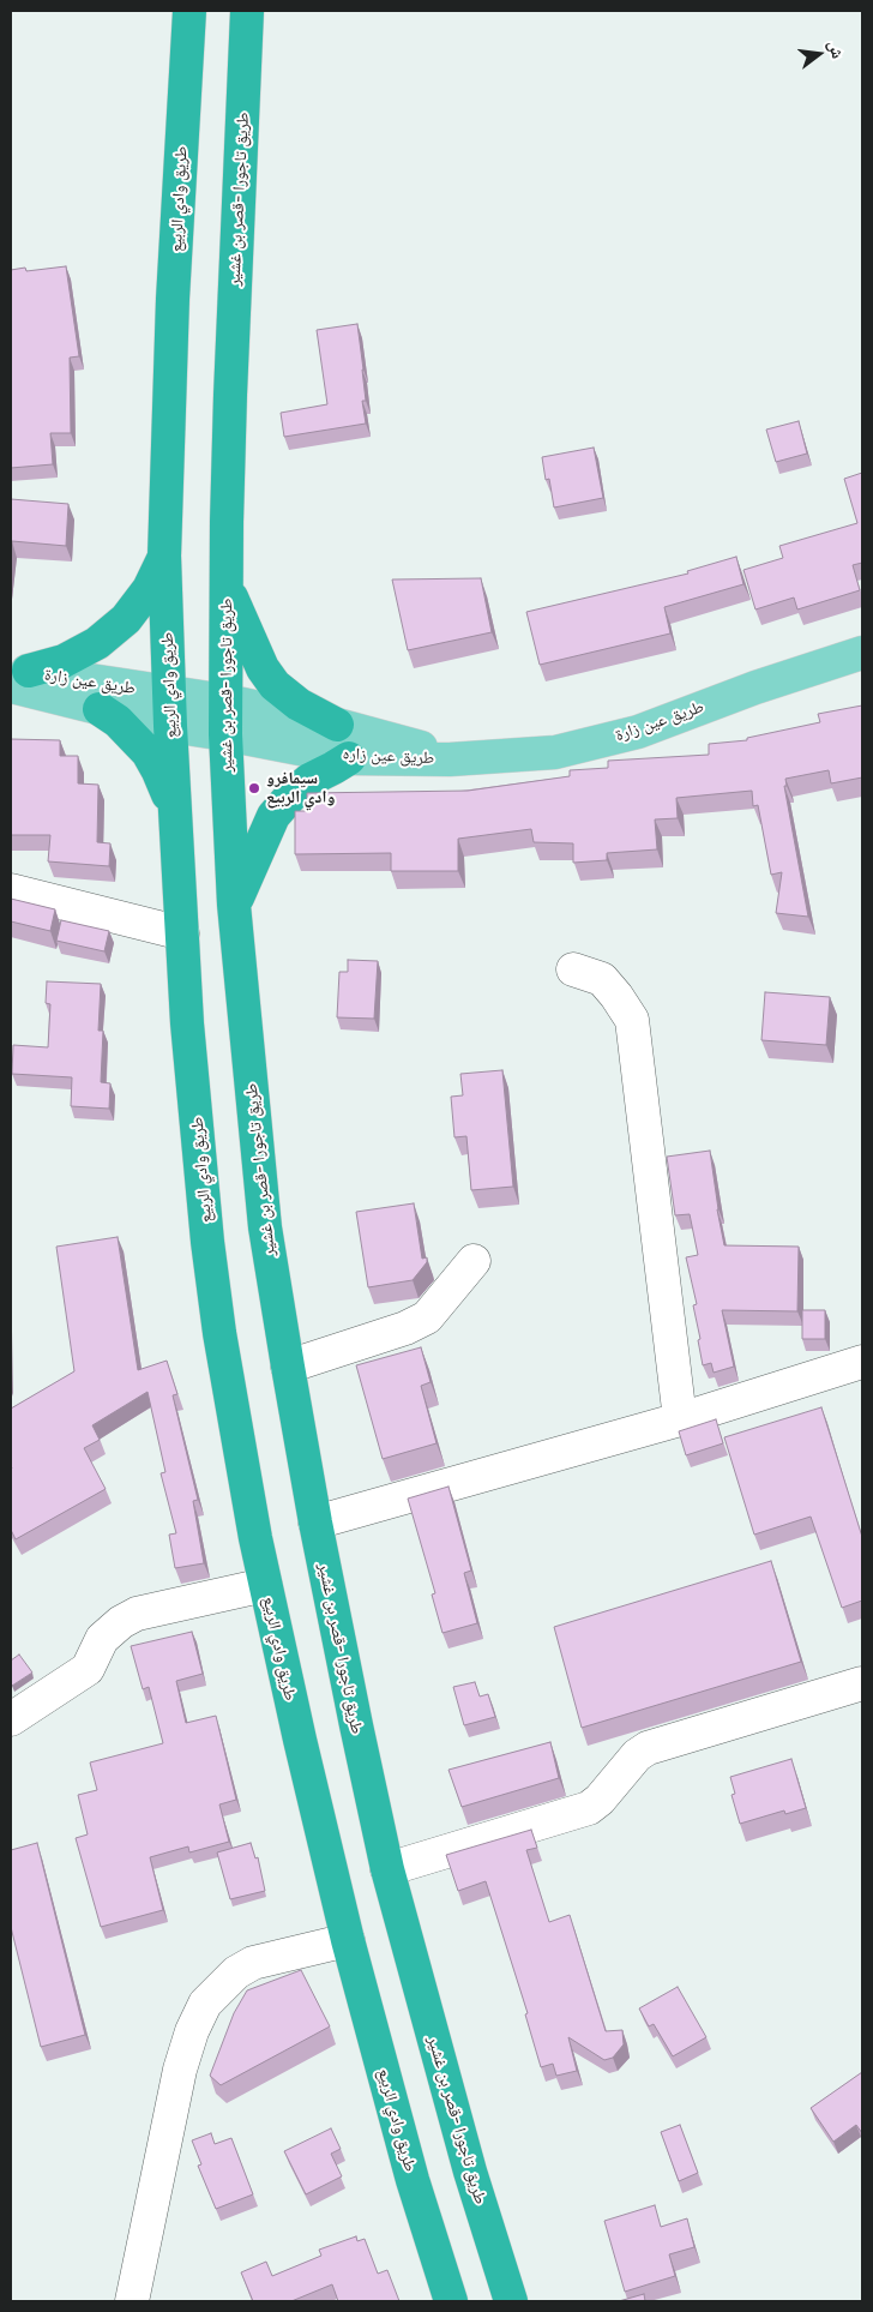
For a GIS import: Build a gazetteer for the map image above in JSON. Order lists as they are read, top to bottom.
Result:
{
  "streets": {
    "highway": ["طريق وادي الربيع", "طريق تاجورا -قصر بن غشير"],
    "main road": ["طريق عين زارة", "طريق عين زاره"]
  },
  "crossings": [
    ["طريق وادي الربيع", "طريق عين زارة"],
    ["طريق وادي الربيع", "طريق عين زاره"],
    ["طريق تاجورا -قصر بن غشير", "طريق عين زاره"],
    ["طريق عين زارة", "طريق عين زاره"]
  ],
  "places": ["سيمافرو وادي الربيع"],
  "north": "right"
}
